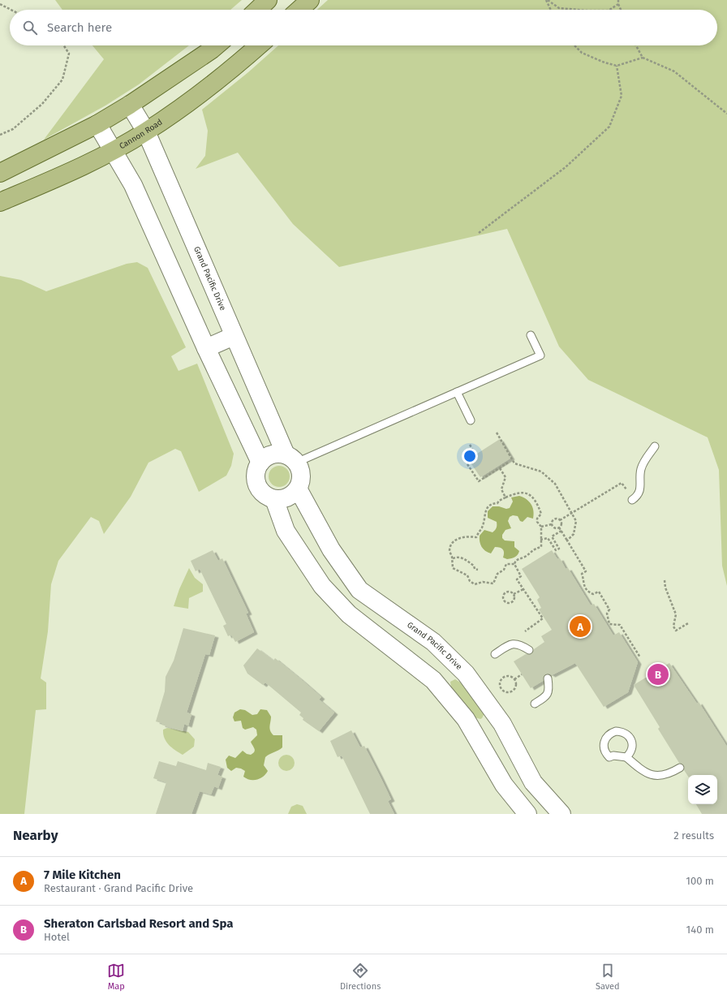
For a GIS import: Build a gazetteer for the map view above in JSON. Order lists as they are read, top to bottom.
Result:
{
  "streets": {
    "main road": ["Cannon Road"],
    "street": ["Grand Pacific Drive"]
  },
  "crossings": [
    ["Cannon Road", "Grand Pacific Drive"]
  ],
  "page": {
    "search": "Search here",
    "pins": ["A", "B"],
    "heading": ["Nearby", "2 results"],
    "list": [
      {
        "mark": "A",
        "name": "7 Mile Kitchen",
        "note": "Restaurant · Grand Pacific Drive",
        "value": "100 m"
      },
      {
        "mark": "B",
        "name": "Sheraton Carlsbad Resort and Spa",
        "note": "Hotel",
        "value": "140 m"
      }
    ],
    "nav": ["Map", "Directions", "Saved"]
  }
}
